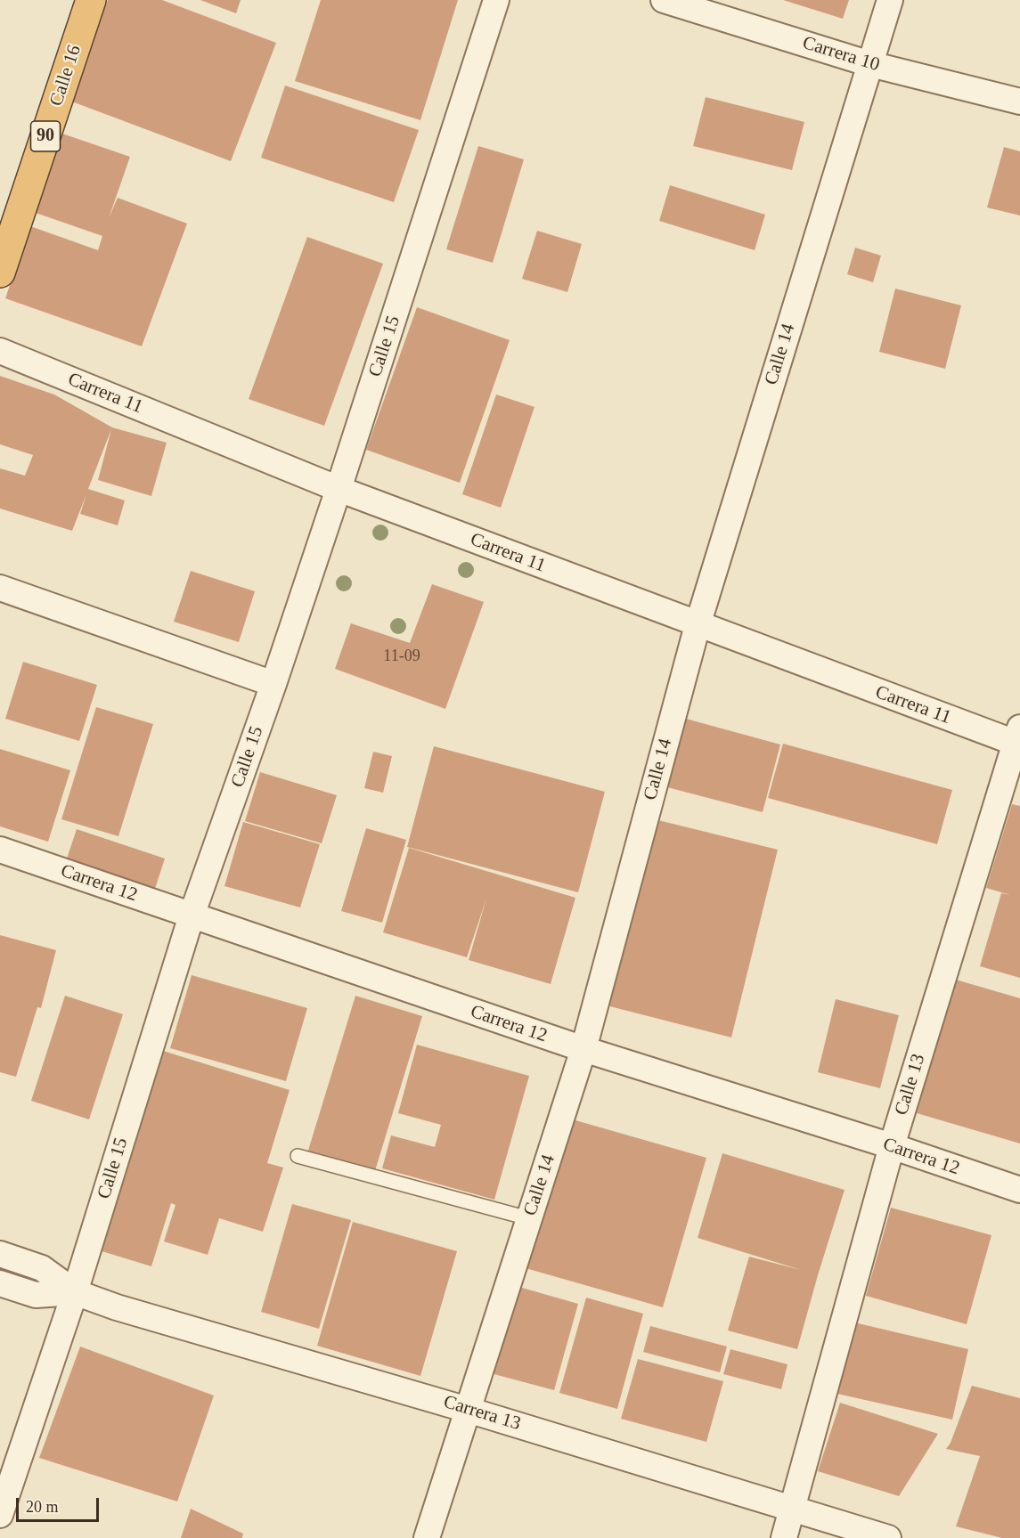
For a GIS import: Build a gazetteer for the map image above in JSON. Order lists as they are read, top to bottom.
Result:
{
  "streets": {
    "highway": ["Calle 16", "90"],
    "street": [
      "Carrera 10",
      "Calle 15",
      "Calle 14",
      "Carrera 11",
      "Carrera 12",
      "Calle 13",
      "Carrera 13"
    ]
  },
  "crossings": [
    ["Carrera 10", "Calle 14"],
    ["Calle 15", "Carrera 11"],
    ["Calle 15", "Carrera 12"],
    ["Calle 15", "Carrera 13"],
    ["Calle 14", "Carrera 11"],
    ["Calle 14", "Carrera 12"],
    ["Calle 14", "Carrera 13"],
    ["Carrera 11", "Calle 13"],
    ["Carrera 12", "Calle 13"],
    ["Calle 13", "Carrera 13"]
  ],
  "house_numbers": ["11-09"],
  "scale_bar": "20 m"
}
